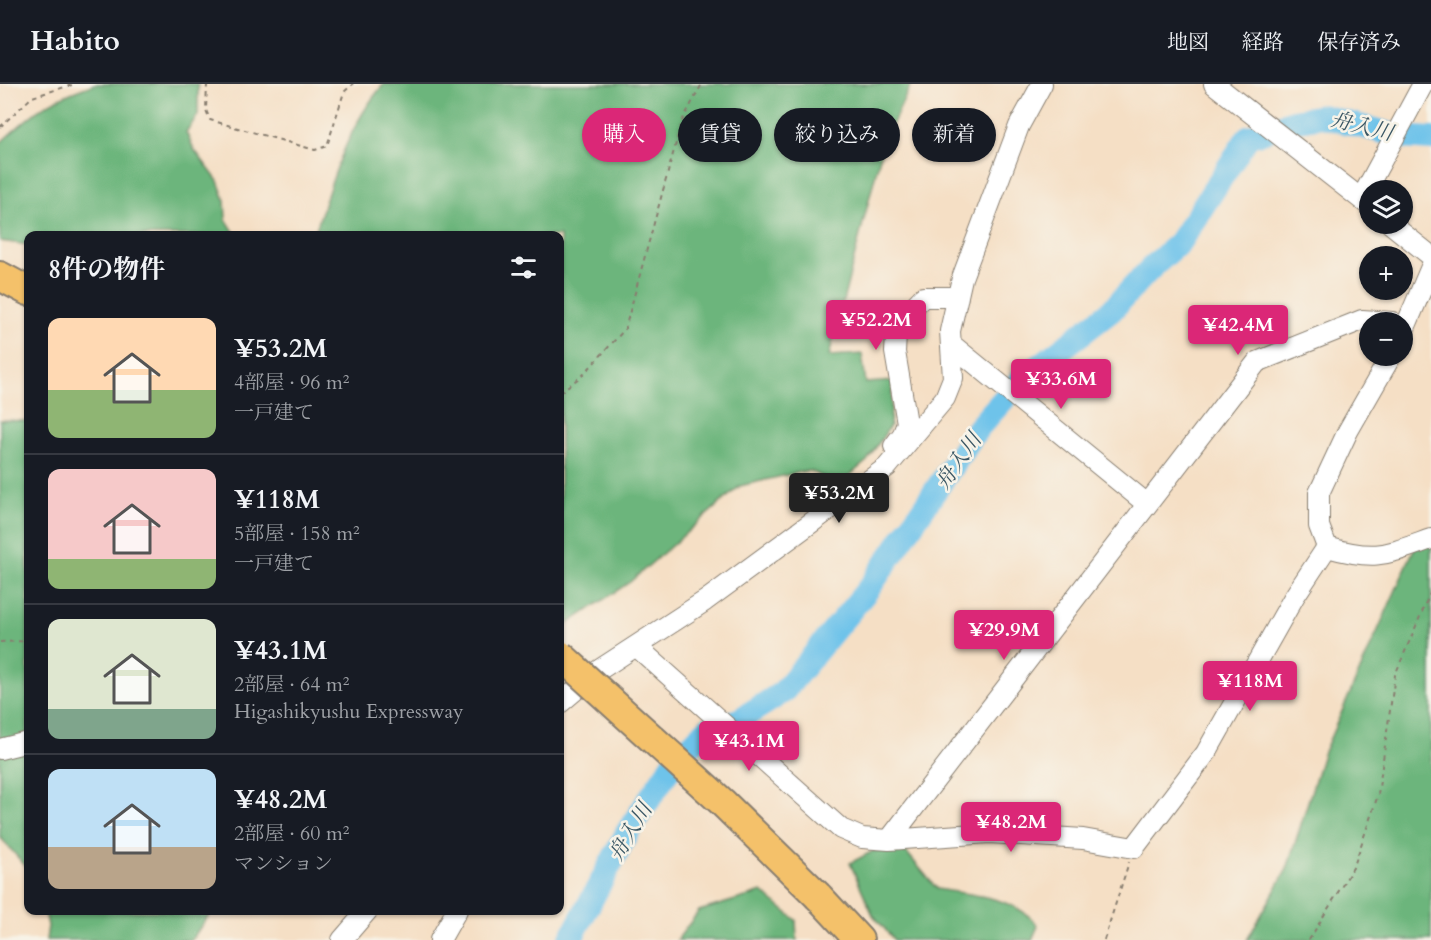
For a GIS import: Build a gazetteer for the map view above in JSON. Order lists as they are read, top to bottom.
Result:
{
  "water": ["舟入川"],
  "page": {
    "header": "Habito",
    "nav": ["地図", "経路", "保存済み"],
    "chip": [
      "購入",
      "賃貸",
      "絞り込み",
      "新着"
    ],
    "map_buttons": ["+", "−"],
    "heading": "8件の物件",
    "price": [
      "¥52.2M",
      "¥42.4M",
      "¥33.6M",
      "¥53.2M",
      "¥29.9M",
      "¥118M",
      "¥43.1M",
      "¥48.2M"
    ],
    "list": [
      {
        "name": "¥53.2M",
        "note": "4部屋 · 96 m² · 一戸建て"
      },
      {
        "name": "¥118M",
        "note": "5部屋 · 158 m² · 一戸建て"
      },
      {
        "name": "¥43.1M",
        "note": "2部屋 · 64 m² · Higashikyushu Expressway"
      },
      {
        "name": "¥48.2M",
        "note": "2部屋 · 60 m² · マンション"
      }
    ]
  }
}
